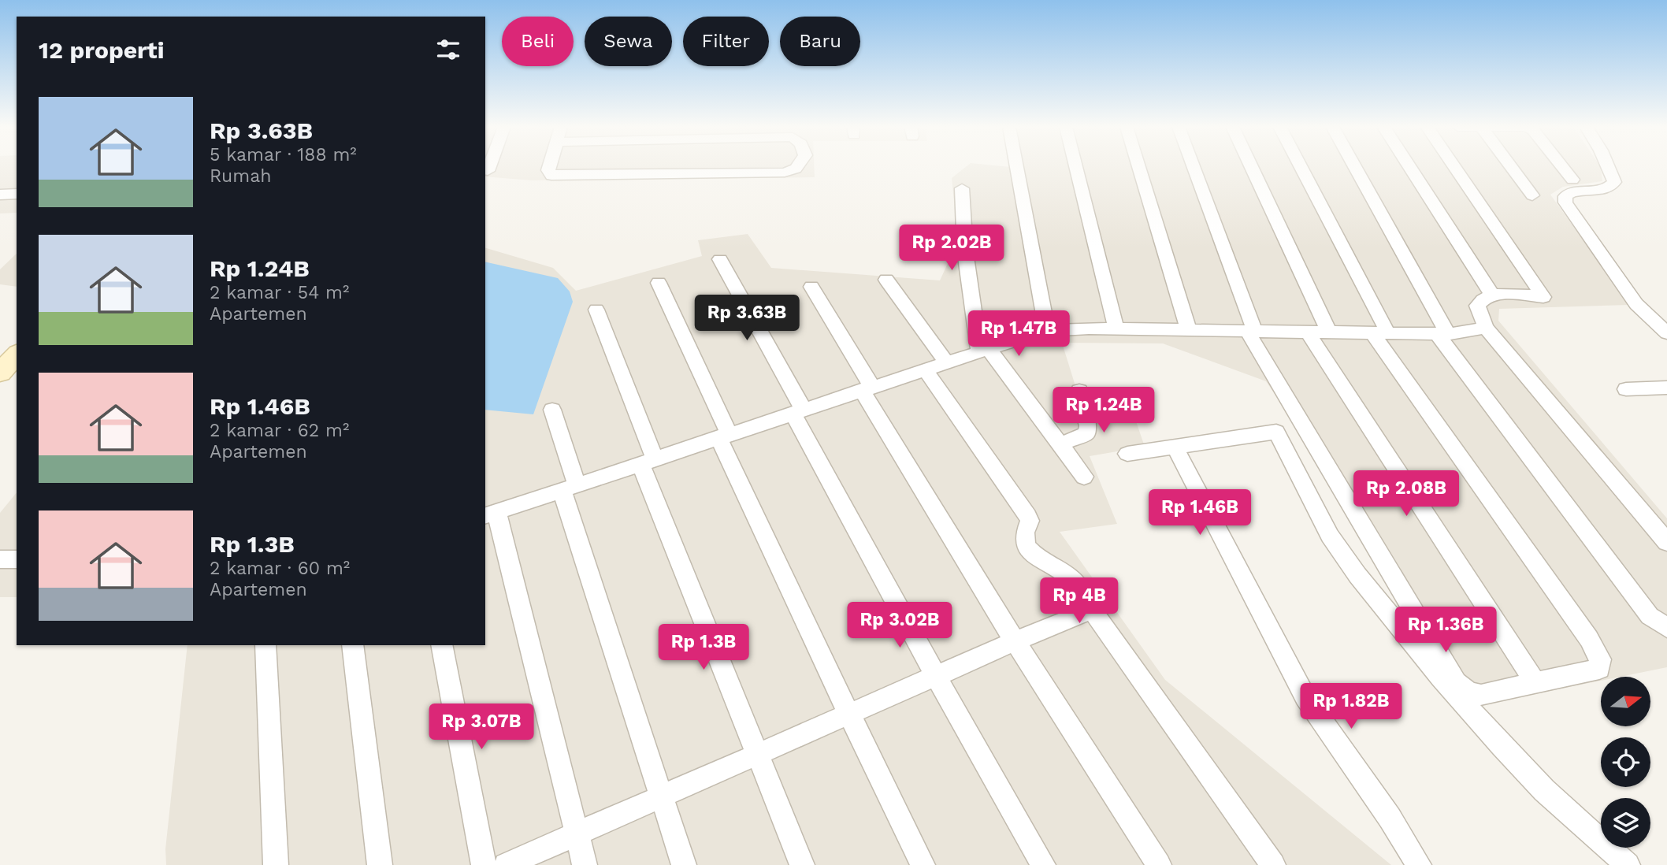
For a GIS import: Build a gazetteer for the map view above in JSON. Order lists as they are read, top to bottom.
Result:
{
  "north": "right",
  "page": {
    "chip": [
      "Beli",
      "Sewa",
      "Filter",
      "Baru"
    ],
    "heading": "12 properti",
    "list": [
      {
        "name": "Rp 3.63B",
        "note": "5 kamar · 188 m² · Rumah"
      },
      {
        "name": "Rp 1.24B",
        "note": "2 kamar · 54 m² · Apartemen"
      },
      {
        "name": "Rp 1.46B",
        "note": "2 kamar · 62 m² · Apartemen"
      },
      {
        "name": "Rp 1.3B",
        "note": "2 kamar · 60 m² · Apartemen"
      }
    ],
    "price": [
      "Rp 2.02B",
      "Rp 3.63B",
      "Rp 1.47B",
      "Rp 1.24B",
      "Rp 2.08B",
      "Rp 1.46B",
      "Rp 4B",
      "Rp 3.02B",
      "Rp 1.36B",
      "Rp 1.3B",
      "Rp 1.82B",
      "Rp 3.07B"
    ]
  }
}
